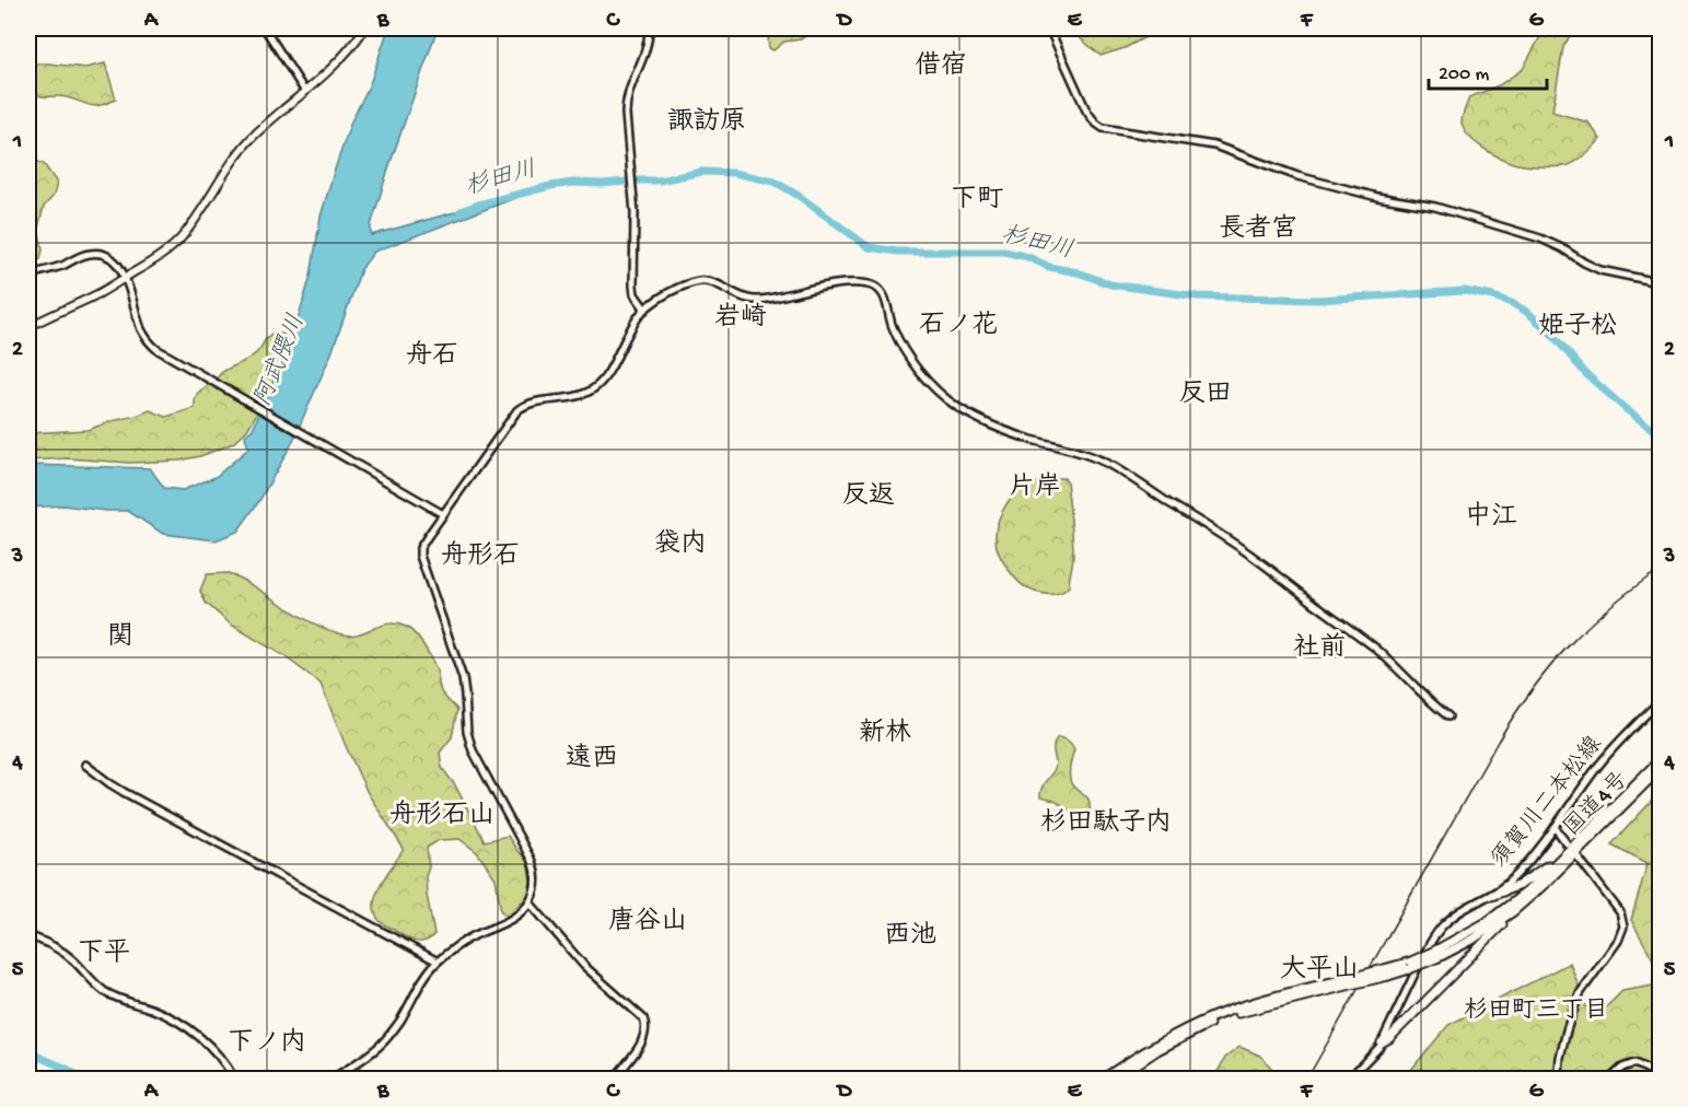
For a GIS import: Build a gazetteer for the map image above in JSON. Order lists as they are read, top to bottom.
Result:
{
  "streets": {
    "highway": ["国道4号"],
    "street": ["須賀川二本松線"]
  },
  "districts": [
    "借宿",
    "諏訪原",
    "下町",
    "長者宮",
    "岩崎",
    "石ノ花",
    "姫子松",
    "舟石",
    "反田",
    "片岸",
    "反返",
    "中江",
    "袋内",
    "舟形石",
    "関",
    "社前",
    "新林",
    "遠西",
    "舟形石山",
    "杉田駄子内",
    "唐谷山",
    "西池",
    "下平",
    "大平山",
    "杉田町三丁目",
    "下ノ内"
  ],
  "water": ["杉田川", "阿武隈川"],
  "scale_bar": "200 m",
  "grid": {
    "columns": [
      "A",
      "B",
      "C",
      "D",
      "E",
      "F",
      "G"
    ],
    "rows": [
      "1",
      "2",
      "3",
      "4",
      "5"
    ]
  }
}
